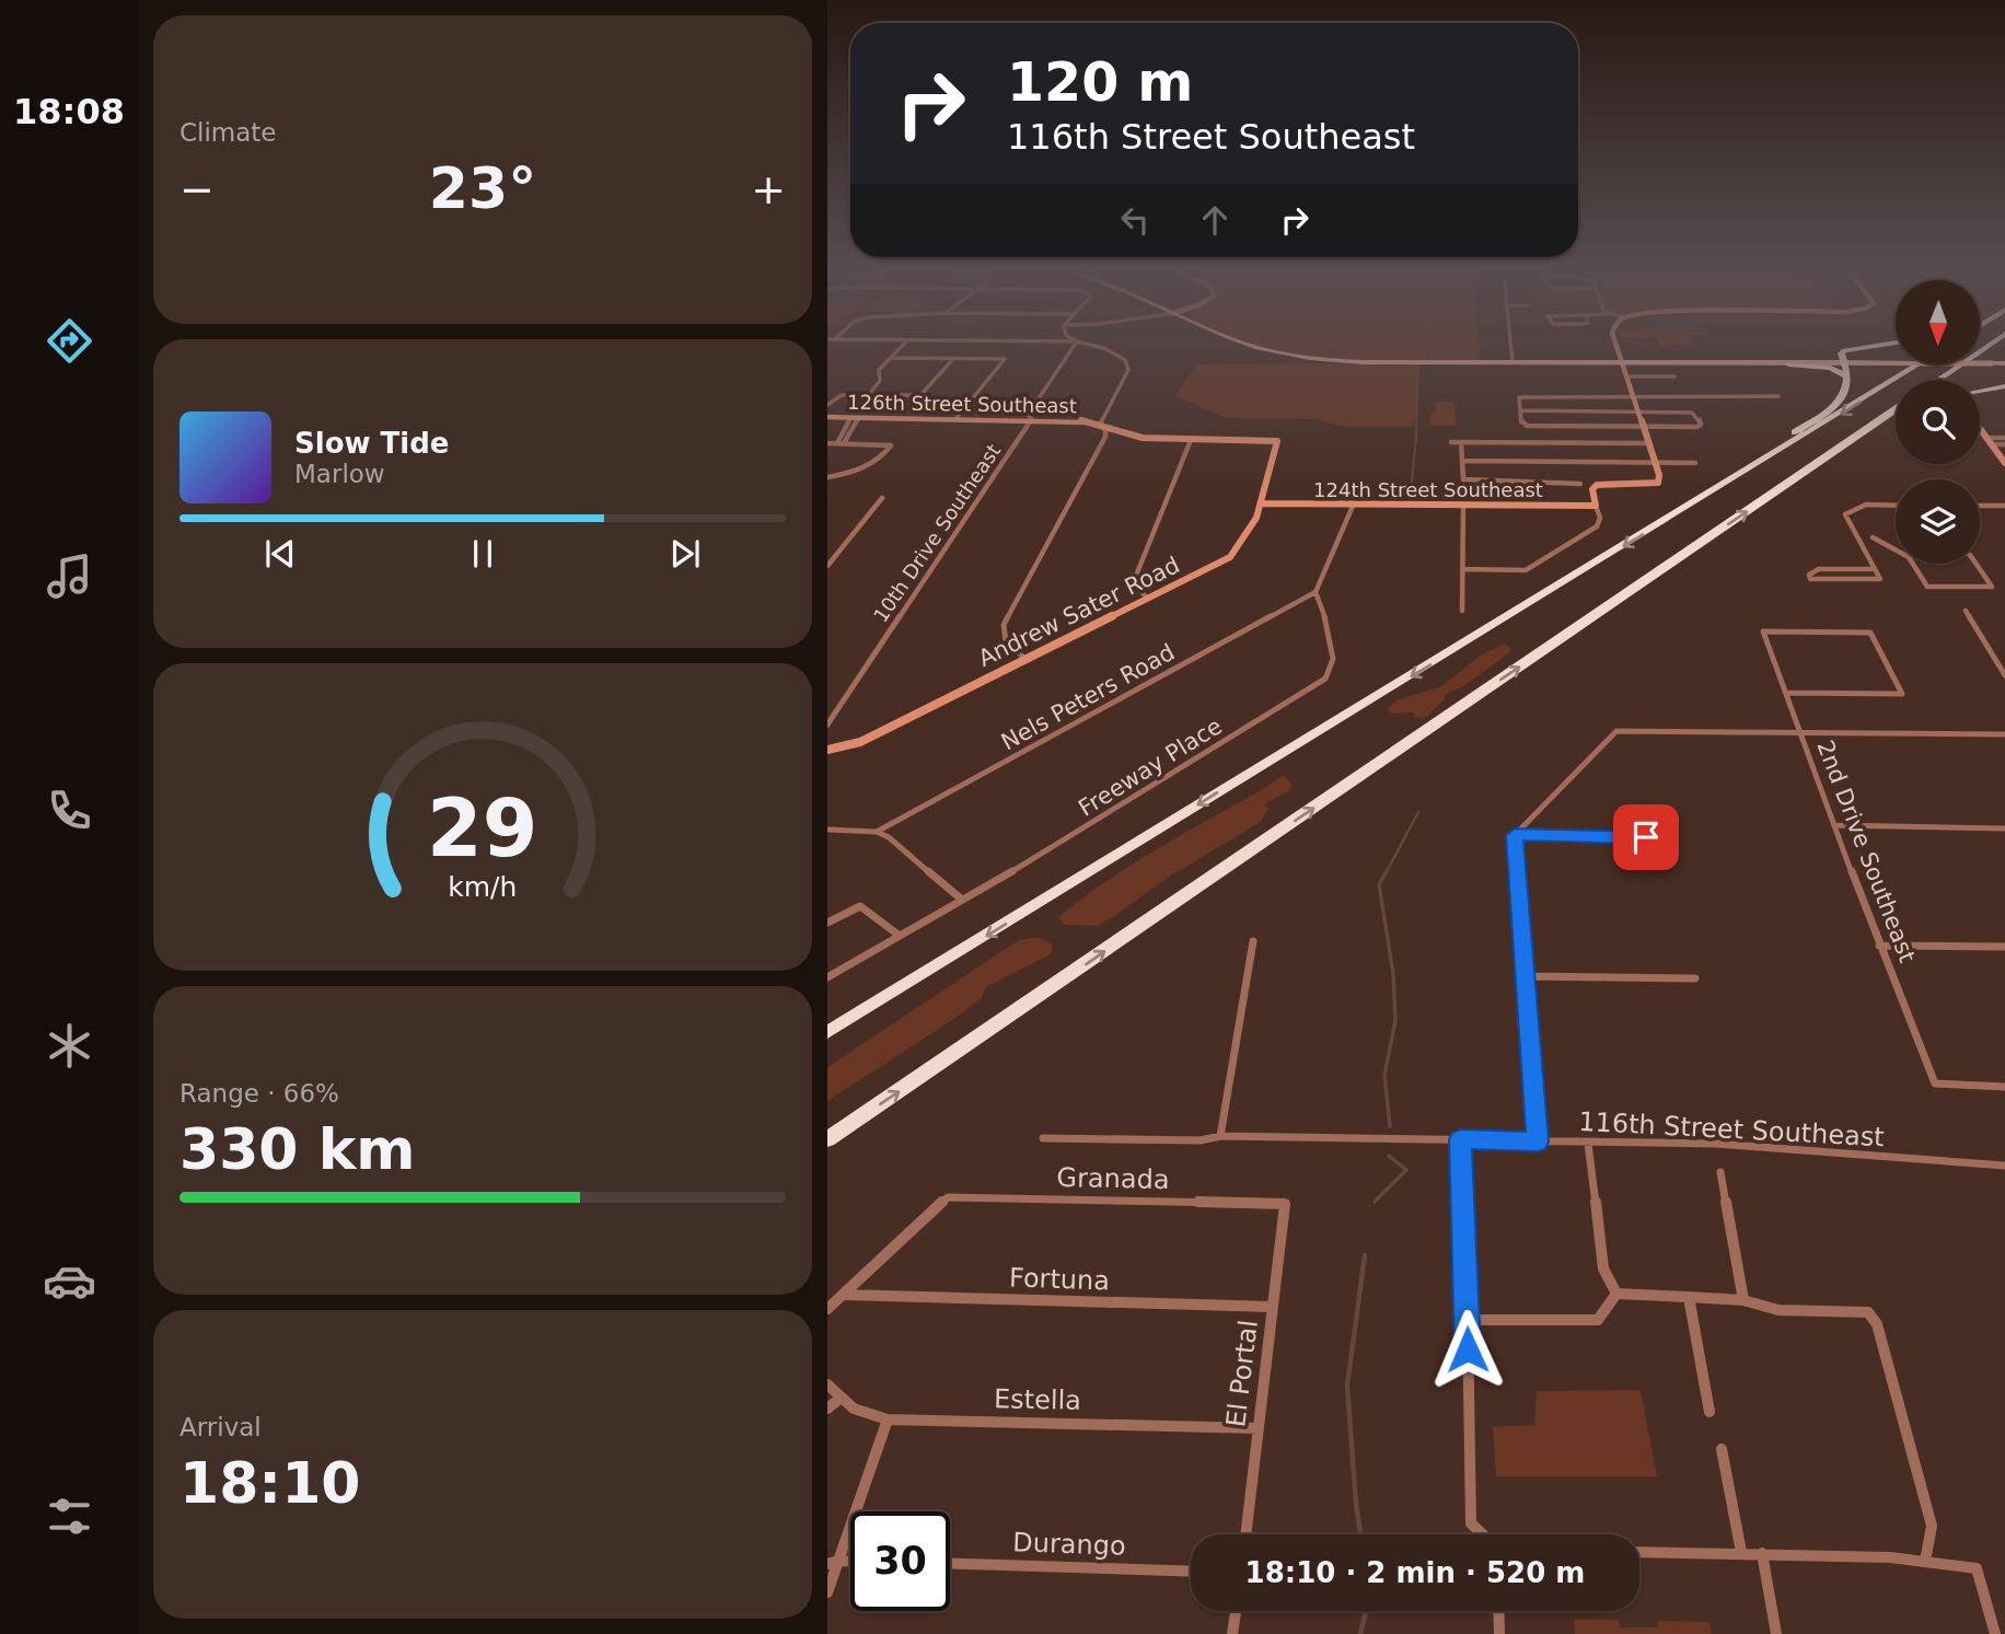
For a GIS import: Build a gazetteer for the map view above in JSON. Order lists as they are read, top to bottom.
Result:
{
  "streets": {
    "street": [
      "126th Street Southeast",
      "124th Street Southeast",
      "10th Drive Southeast",
      "Andrew Sater Road",
      "Nels Peters Road",
      "Freeway Place",
      "2nd Drive Southeast",
      "116th Street Southeast",
      "Granada",
      "Fortuna",
      "El Portal",
      "Estella",
      "Durango"
    ]
  },
  "crossings": [
    ["126th Street Southeast", "10th Drive Southeast"],
    ["126th Street Southeast", "Andrew Sater Road"],
    ["124th Street Southeast", "Andrew Sater Road"],
    ["Nels Peters Road", "Freeway Place"],
    ["Granada", "Fortuna"],
    ["Granada", "El Portal"],
    ["Fortuna", "El Portal"],
    ["El Portal", "Estella"]
  ],
  "north": "bottom",
  "page": {
    "tabs": "18:08",
    "tile": [
      "Climate",
      ["Range · 66%", "330 km"],
      ["Arrival", "18:10"]
    ],
    "turn": ["120 m", "116th Street Southeast"],
    "heat": ["−", "23°", "+"],
    "song": ["Slow Tide", "Marlow"],
    "limit": "30",
    "trip": "18:10 · 2 min · 520 m",
    "gauge": ["29", "km/h"]
  }
}
